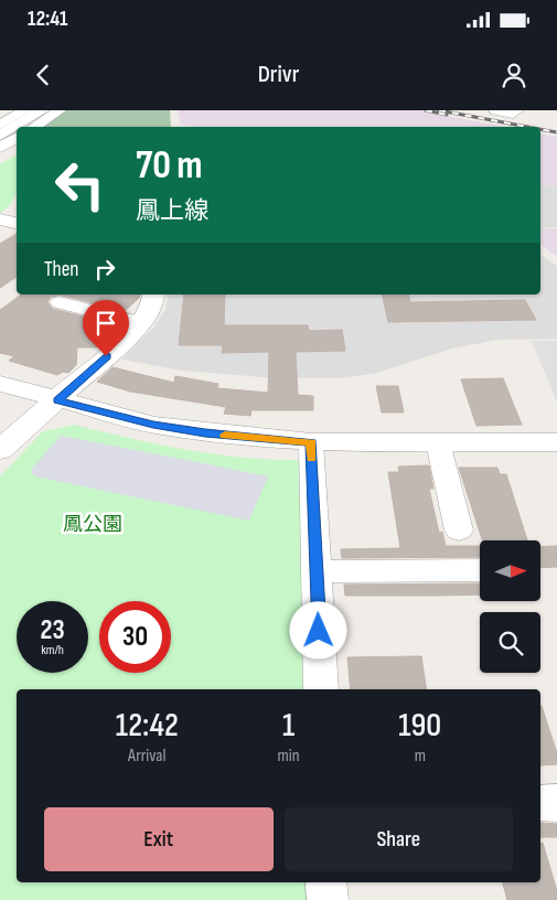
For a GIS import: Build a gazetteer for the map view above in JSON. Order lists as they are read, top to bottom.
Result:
{
  "parks": ["鳳公園"],
  "north": "right",
  "page": {
    "status": "12:41",
    "header": "Drivr",
    "turn": ["70 m", "鳳上線"],
    "then": "Then",
    "speed": "23 km/h",
    "limit": "30",
    "eta": [
      "12:42",
      "Arrival",
      "1",
      "min",
      "190",
      "m"
    ],
    "buttons": ["Exit", "Share"]
  }
}
